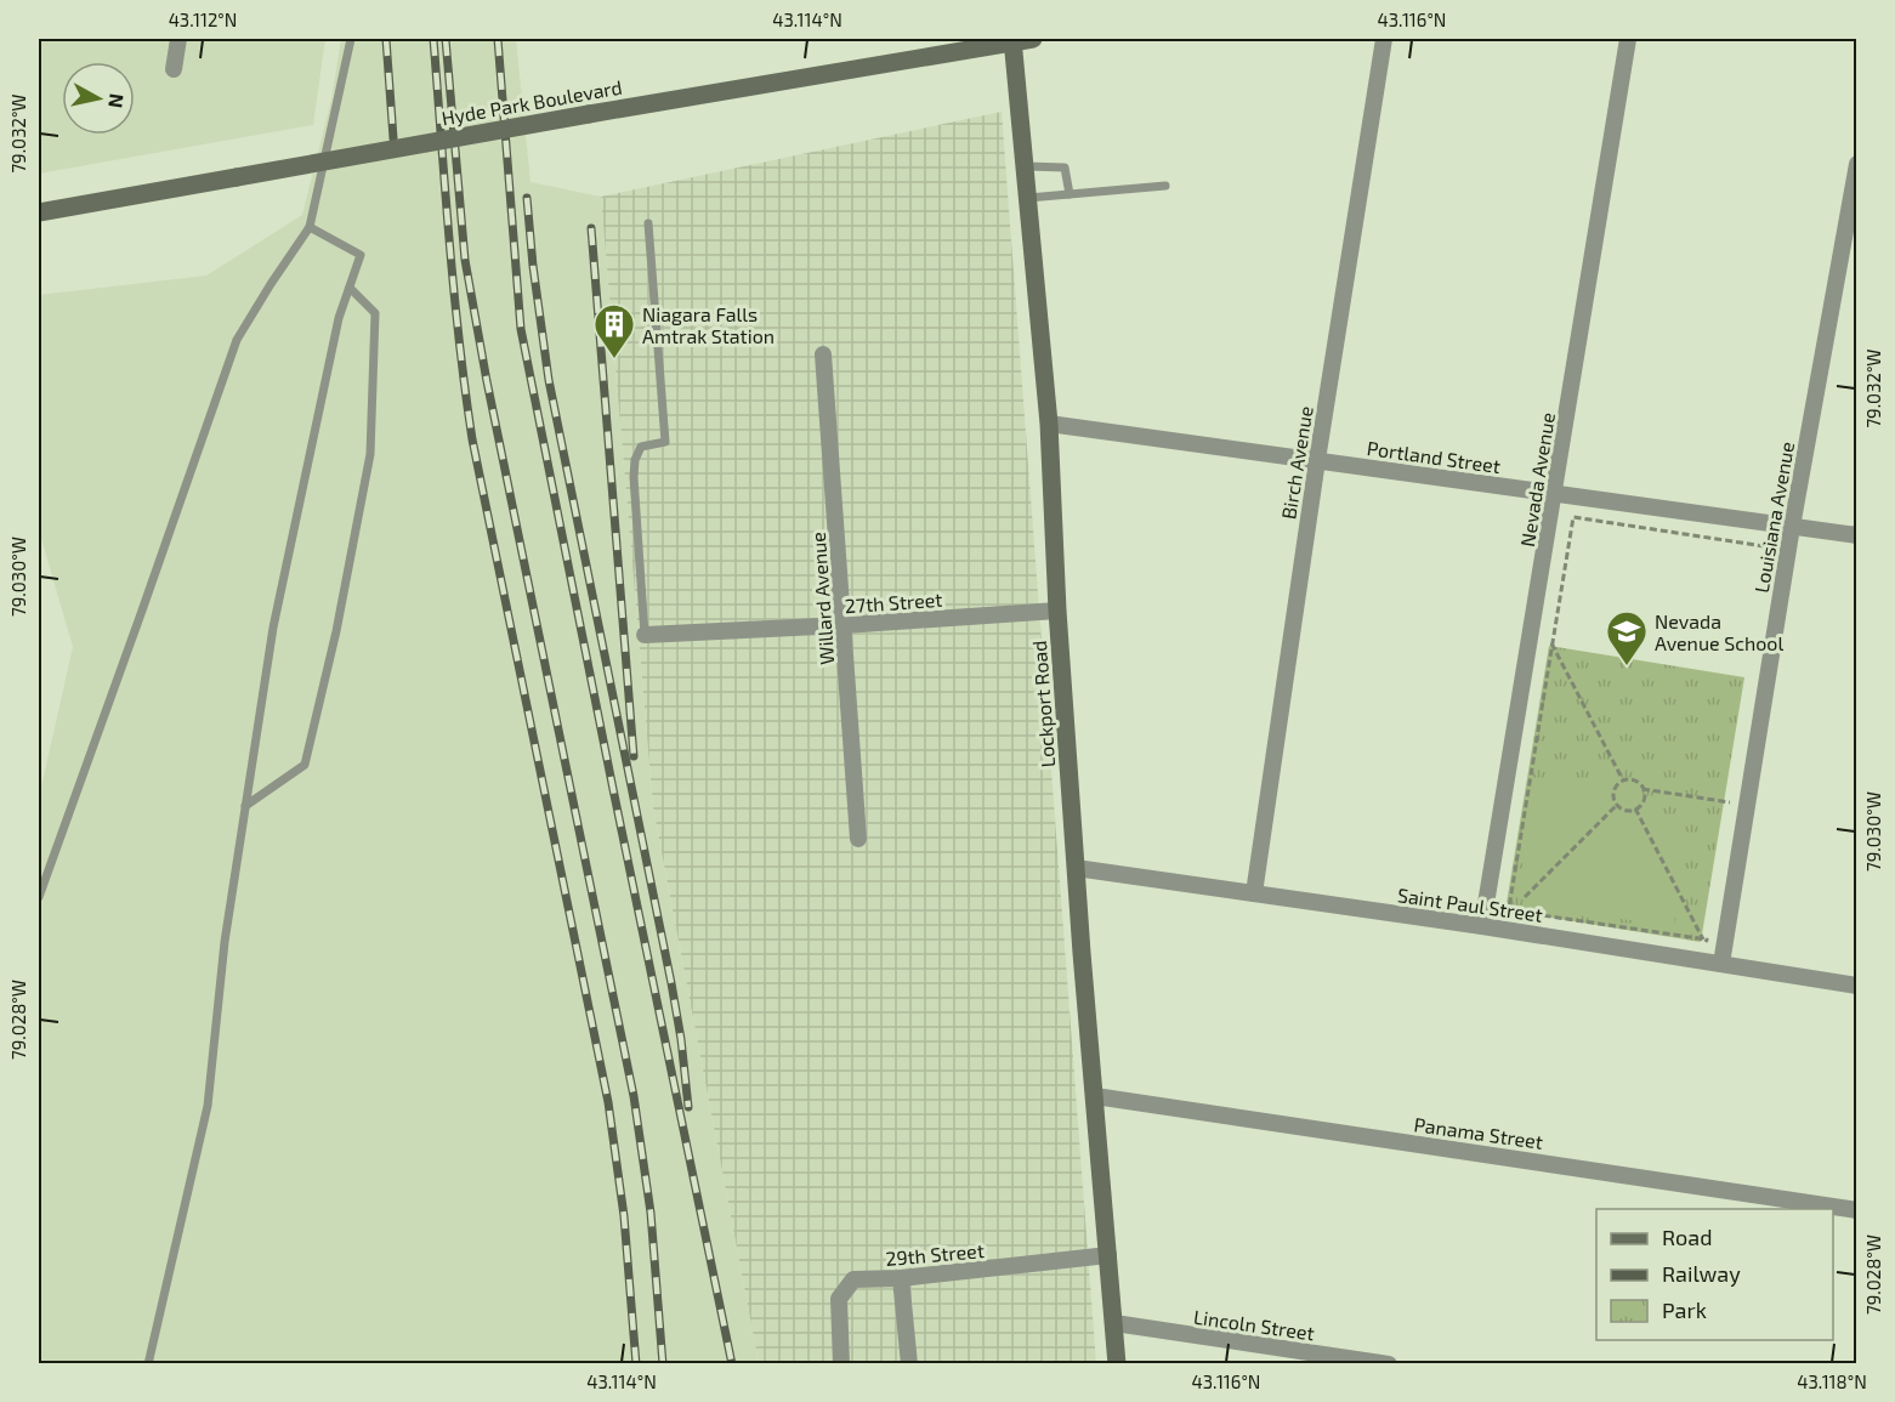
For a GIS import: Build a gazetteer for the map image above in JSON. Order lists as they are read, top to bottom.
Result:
{
  "streets": {
    "street": [
      "Hyde Park Boulevard",
      "Portland Street",
      "Birch Avenue",
      "Nevada Avenue",
      "Louisiana Avenue",
      "Willard Avenue",
      "27th Street",
      "Lockport Road",
      "Saint Paul Street",
      "Panama Street",
      "29th Street",
      "Lincoln Street"
    ]
  },
  "crossings": [
    ["Hyde Park Boulevard", "Lockport Road"],
    ["Portland Street", "Birch Avenue"],
    ["Portland Street", "Nevada Avenue"],
    ["Portland Street", "Louisiana Avenue"],
    ["Portland Street", "Lockport Road"],
    ["Birch Avenue", "Saint Paul Street"],
    ["Nevada Avenue", "Saint Paul Street"],
    ["Louisiana Avenue", "Saint Paul Street"],
    ["Willard Avenue", "27th Street"],
    ["27th Street", "Lockport Road"],
    ["Lockport Road", "Saint Paul Street"],
    ["Lockport Road", "Panama Street"],
    ["Lockport Road", "29th Street"],
    ["Lockport Road", "Lincoln Street"]
  ],
  "places": {
    "building": ["Niagara Falls Amtrak Station"],
    "school or university": ["Nevada Avenue School"]
  },
  "legend": ["Road", "Railway", "Park"],
  "north": "right",
  "coordinates": [
    "43.112°N",
    "43.114°N",
    "43.116°N",
    "79.032°W",
    "79.030°W",
    "79.028°W",
    "43.118°N"
  ]
}
